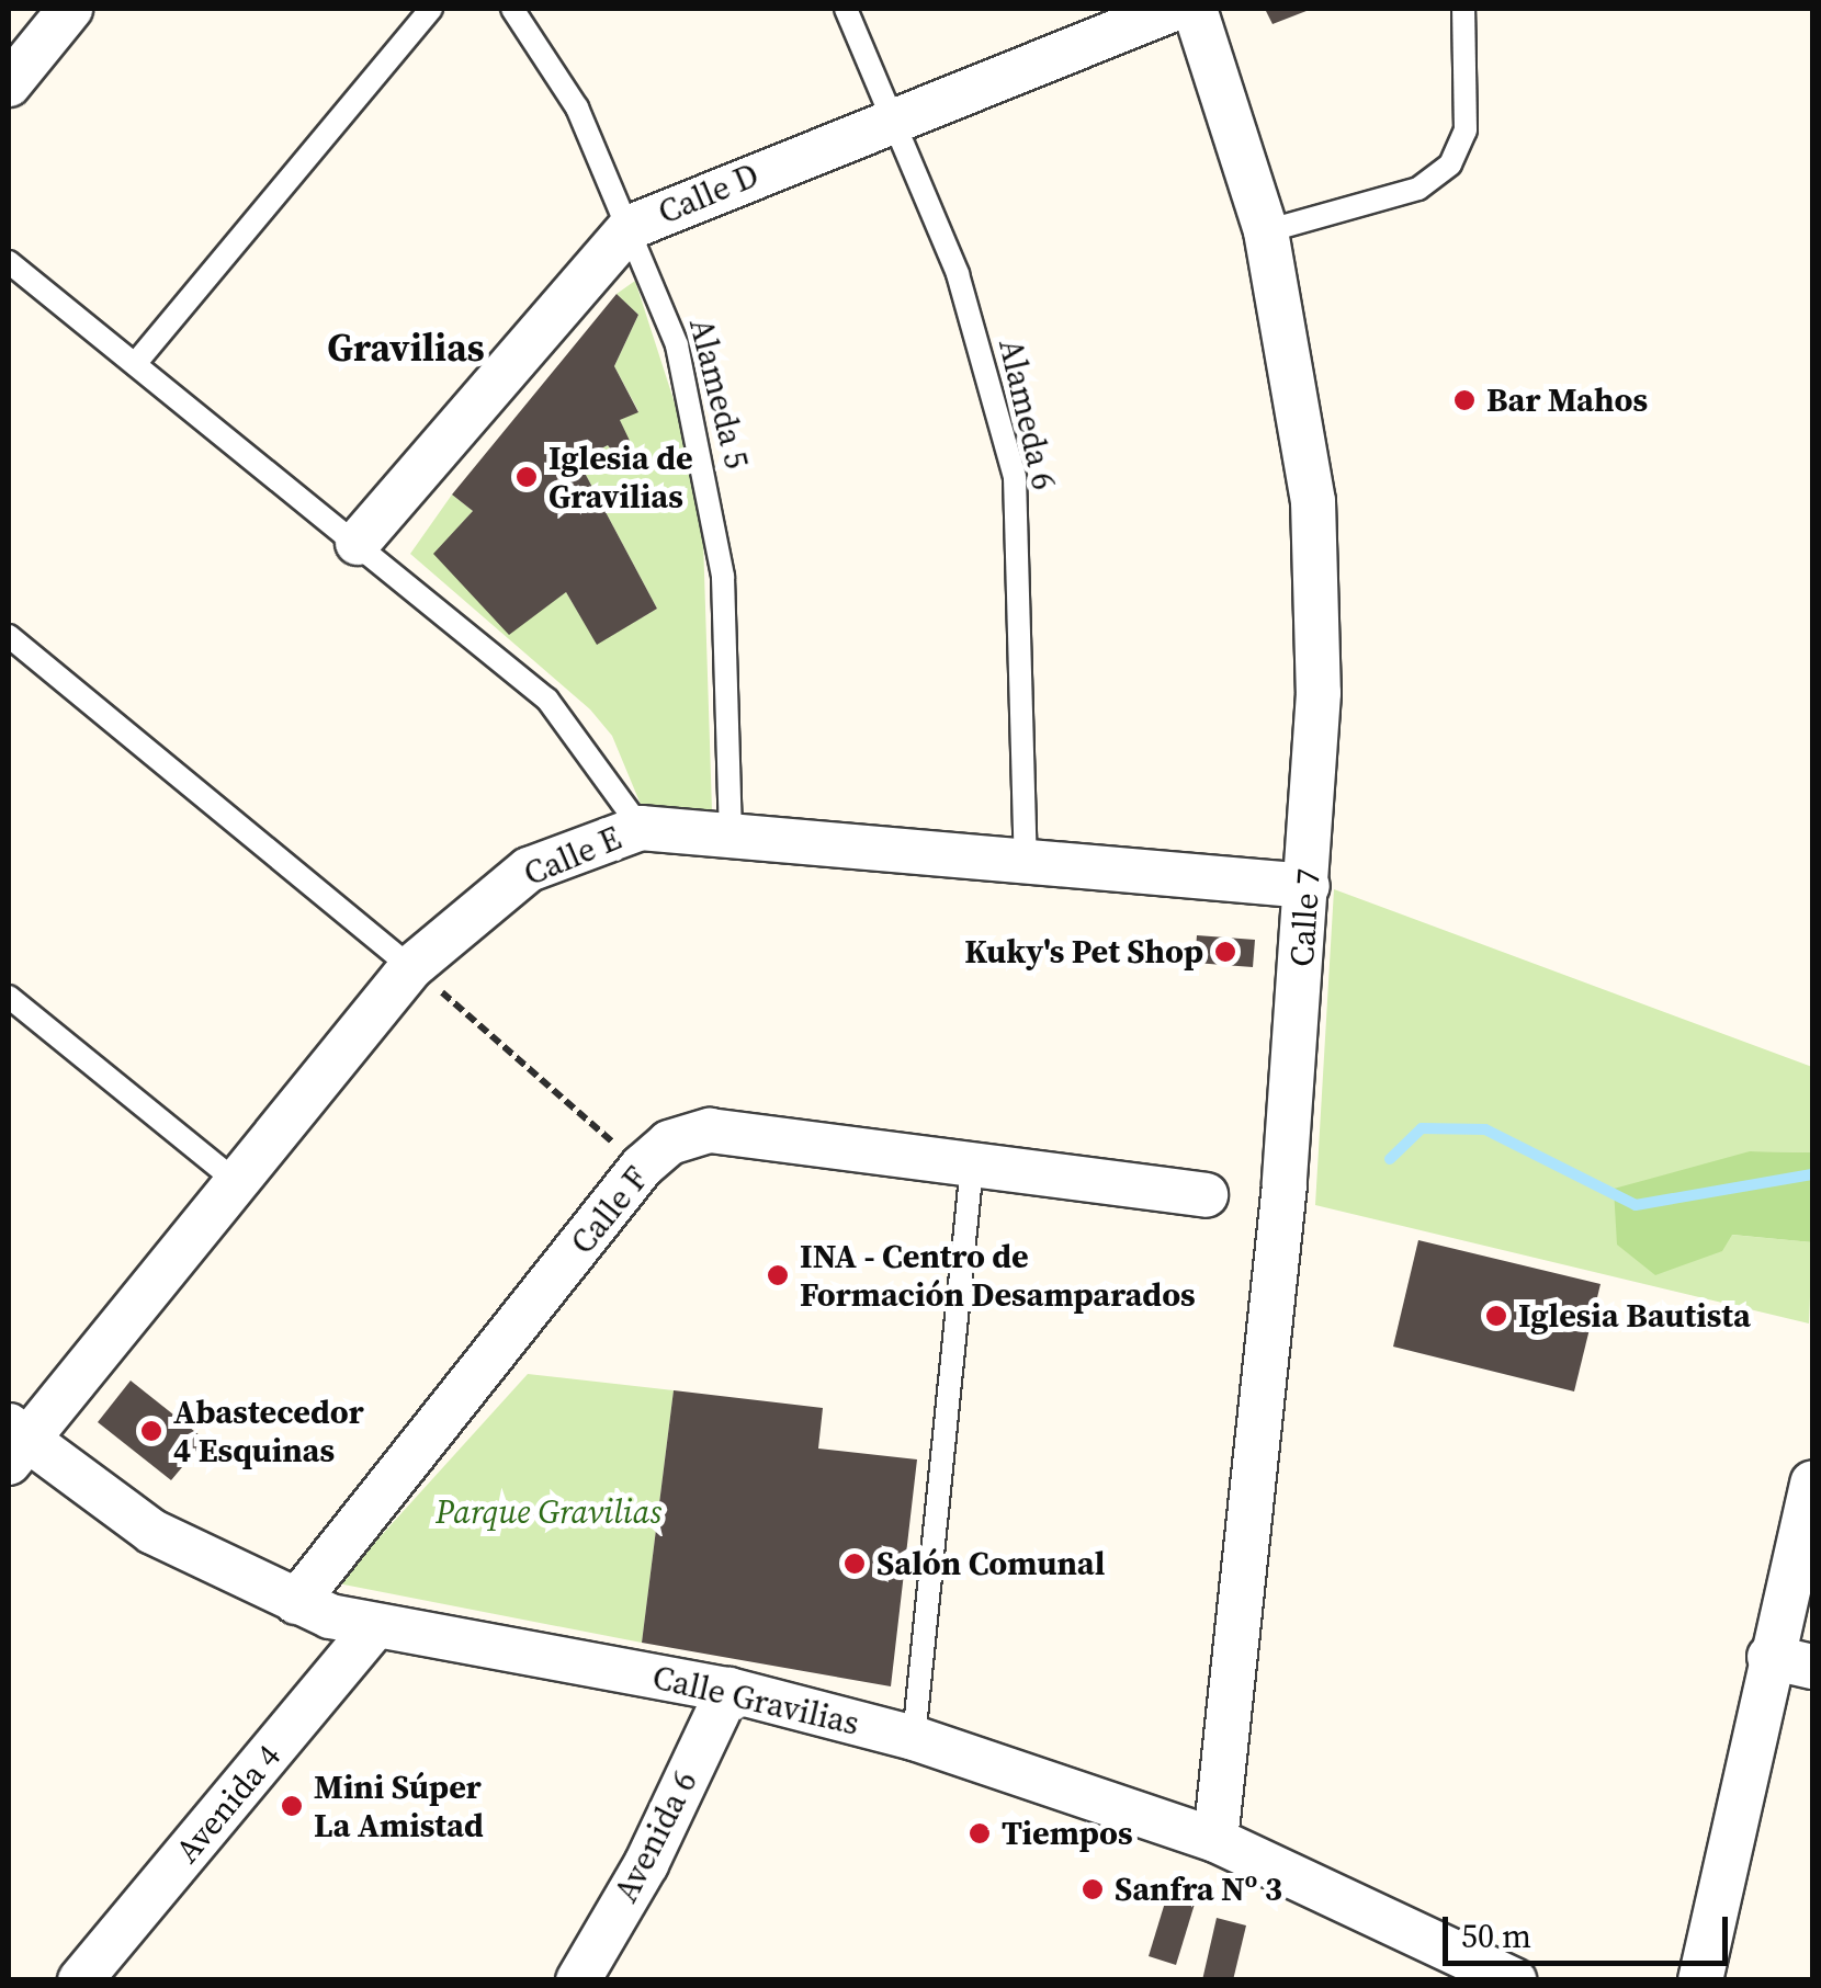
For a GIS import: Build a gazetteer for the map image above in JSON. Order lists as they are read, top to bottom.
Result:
{
  "streets": {
    "street": [
      "Calle D",
      "Calle E",
      "Calle 7",
      "Calle F",
      "Calle Gravilias",
      "Avenida 4",
      "Avenida 6"
    ],
    "lane": ["Alameda 5", "Alameda 6"]
  },
  "crossings": [
    ["Calle D", "Alameda 5"],
    ["Calle D", "Alameda 6"],
    ["Alameda 5", "Calle E"],
    ["Alameda 6", "Calle E"],
    ["Calle E", "Calle 7"],
    ["Calle E", "Calle Gravilias"],
    ["Calle 7", "Calle Gravilias"],
    ["Calle F", "Calle Gravilias"],
    ["Calle Gravilias", "Avenida 4"],
    ["Calle Gravilias", "Avenida 6"]
  ],
  "districts": ["Gravilias"],
  "parks": ["Parque Gravilias"],
  "places": [
    "Bar Mahos",
    "Iglesia de Gravilias",
    "Kuky's Pet Shop",
    "INA - Centro de Formación Desamparados",
    "Iglesia Bautista",
    "Abastecedor 4 Esquinas",
    "Salón Comunal",
    "Mini Súper La Amistad",
    "Tiempos",
    "Sanfra Nº 3"
  ],
  "scale_bar": "50 m"
}
